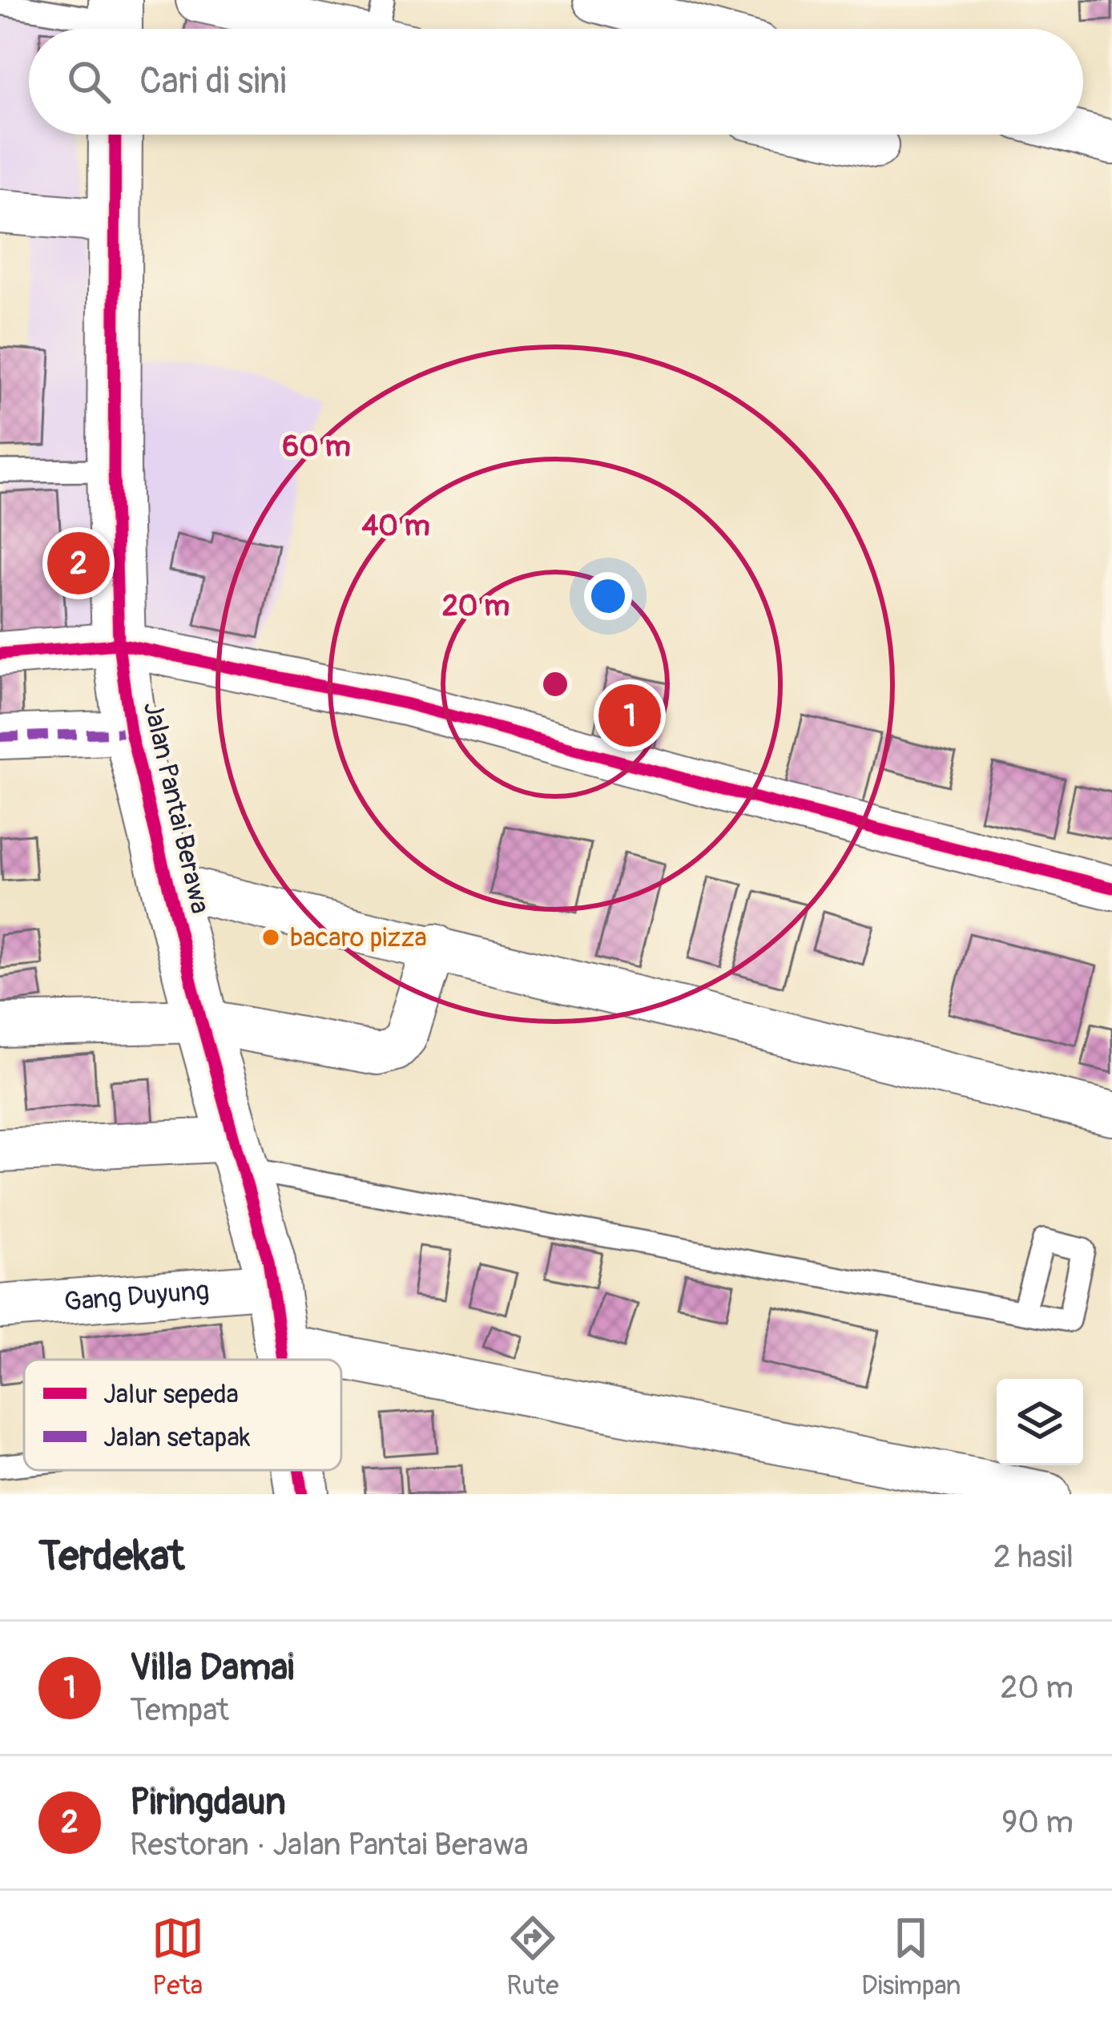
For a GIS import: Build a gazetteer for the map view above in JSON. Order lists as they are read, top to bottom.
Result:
{
  "streets": {
    "street": ["Jalan Pantai Berawa", "Gang Duyung"]
  },
  "crossings": [
    ["Jalan Pantai Berawa", "Gang Duyung"]
  ],
  "places": ["bacaro pizza"],
  "legend": ["Jalur sepeda", "Jalan setapak"],
  "page": {
    "search": "Cari di sini",
    "pins": ["2", "1"],
    "heading": ["Terdekat", "2 hasil"],
    "list": [
      {
        "mark": "1",
        "name": "Villa Damai",
        "note": "Tempat",
        "value": "20 m"
      },
      {
        "mark": "2",
        "name": "Piringdaun",
        "note": "Restoran · Jalan Pantai Berawa",
        "value": "90 m"
      }
    ],
    "nav": ["Peta", "Rute", "Disimpan"]
  },
  "rings": ["60 m", "40 m", "20 m"]
}
